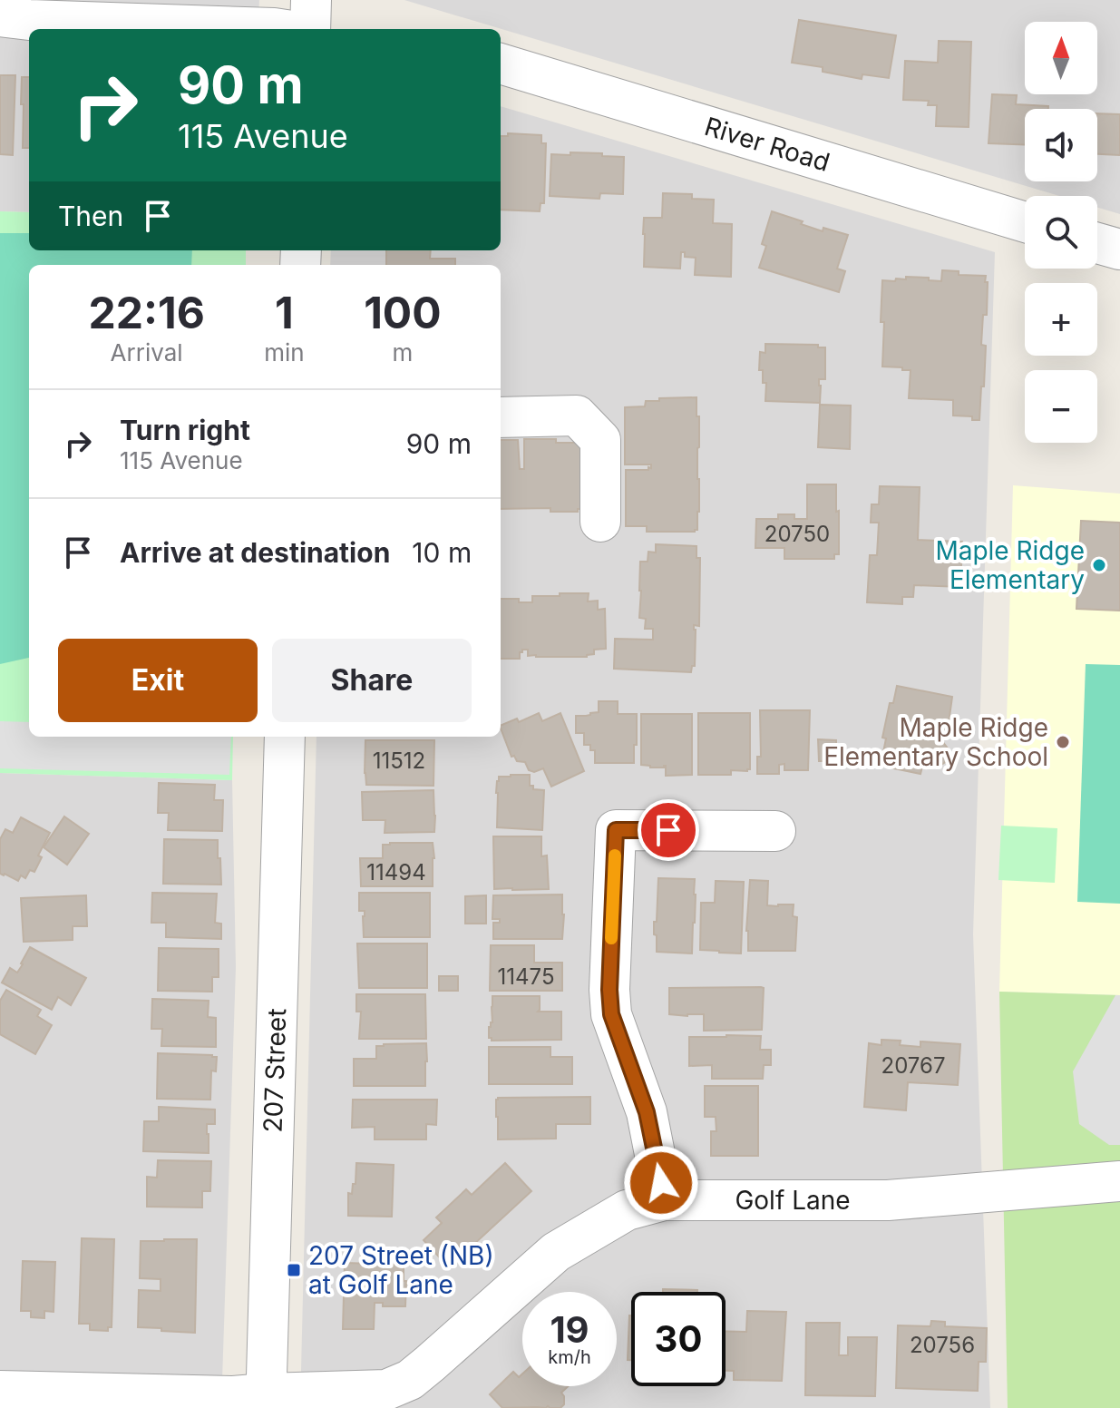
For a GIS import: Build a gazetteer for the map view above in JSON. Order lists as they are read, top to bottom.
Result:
{
  "streets": {
    "street": ["River Road", "207 Street", "Golf Lane"]
  },
  "crossings": [
    ["207 Street", "Golf Lane"]
  ],
  "places": {
    "other": ["Maple Ridge Elementary", "Maple Ridge Elementary School"],
    "transit": ["207 Street (NB) at Golf Lane"]
  },
  "house_numbers": [
    "20750",
    "11512",
    "11494",
    "11475",
    "20767",
    "20756"
  ],
  "north": "top",
  "page": {
    "map_buttons": ["+", "−"],
    "turn": ["90 m", "115 Avenue"],
    "then": "Then",
    "eta": [
      "22:16",
      "Arrival",
      "1",
      "min",
      "100",
      "m"
    ],
    "list": [
      {
        "name": "Turn right",
        "note": "115 Avenue",
        "value": "90 m"
      },
      {
        "name": "Arrive at destination",
        "value": "10 m"
      }
    ],
    "buttons": ["Exit", "Share"],
    "speed": "19 km/h",
    "limit": "30"
  }
}
